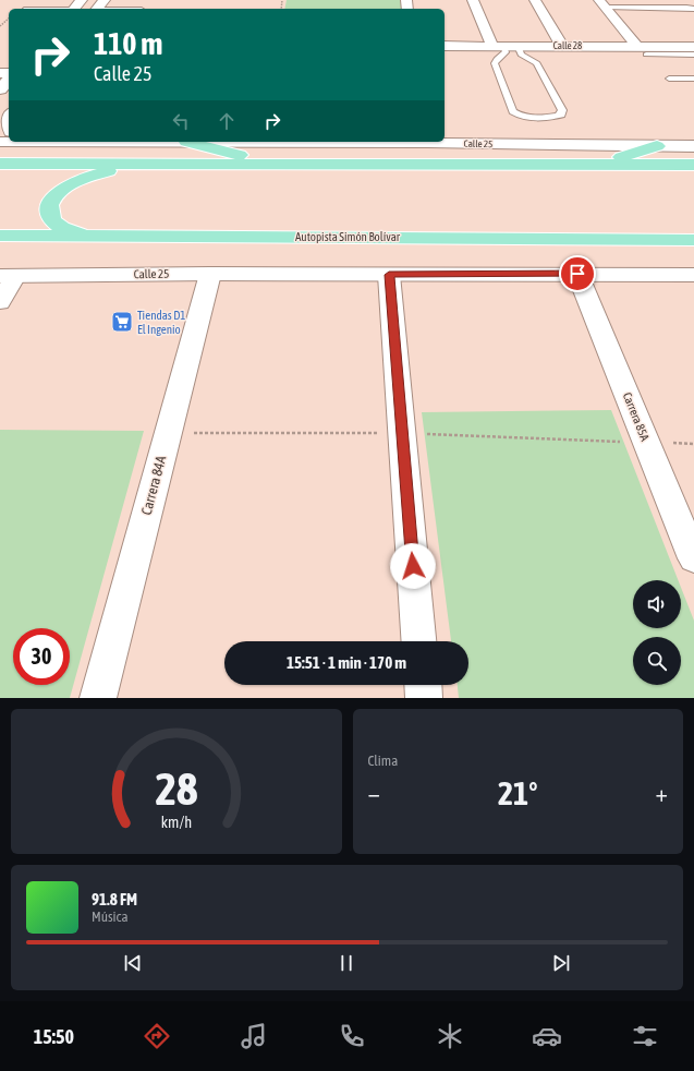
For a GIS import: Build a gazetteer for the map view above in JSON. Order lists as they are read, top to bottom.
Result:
{
  "streets": {
    "highway": ["Autopista Simón Bolívar"],
    "street": [
      "Calle 28",
      "Calle 25",
      "Carrera 85A",
      "Carrera 84A"
    ]
  },
  "crossings": [
    ["Calle 25", "Carrera 85A"],
    ["Calle 25", "Carrera 84A"]
  ],
  "places": {
    "supermarket": ["Tiendas D1 El Ingenio"]
  },
  "page": {
    "turn": ["110 m", "Calle 25"],
    "limit": "30",
    "trip": "15:51 · 1 min · 170 m",
    "tile": "Clima",
    "heat": ["−", "21°", "+"],
    "song": ["91.8 FM", "Música"],
    "tabs": "15:50",
    "gauge": ["28", "km/h"]
  }
}
